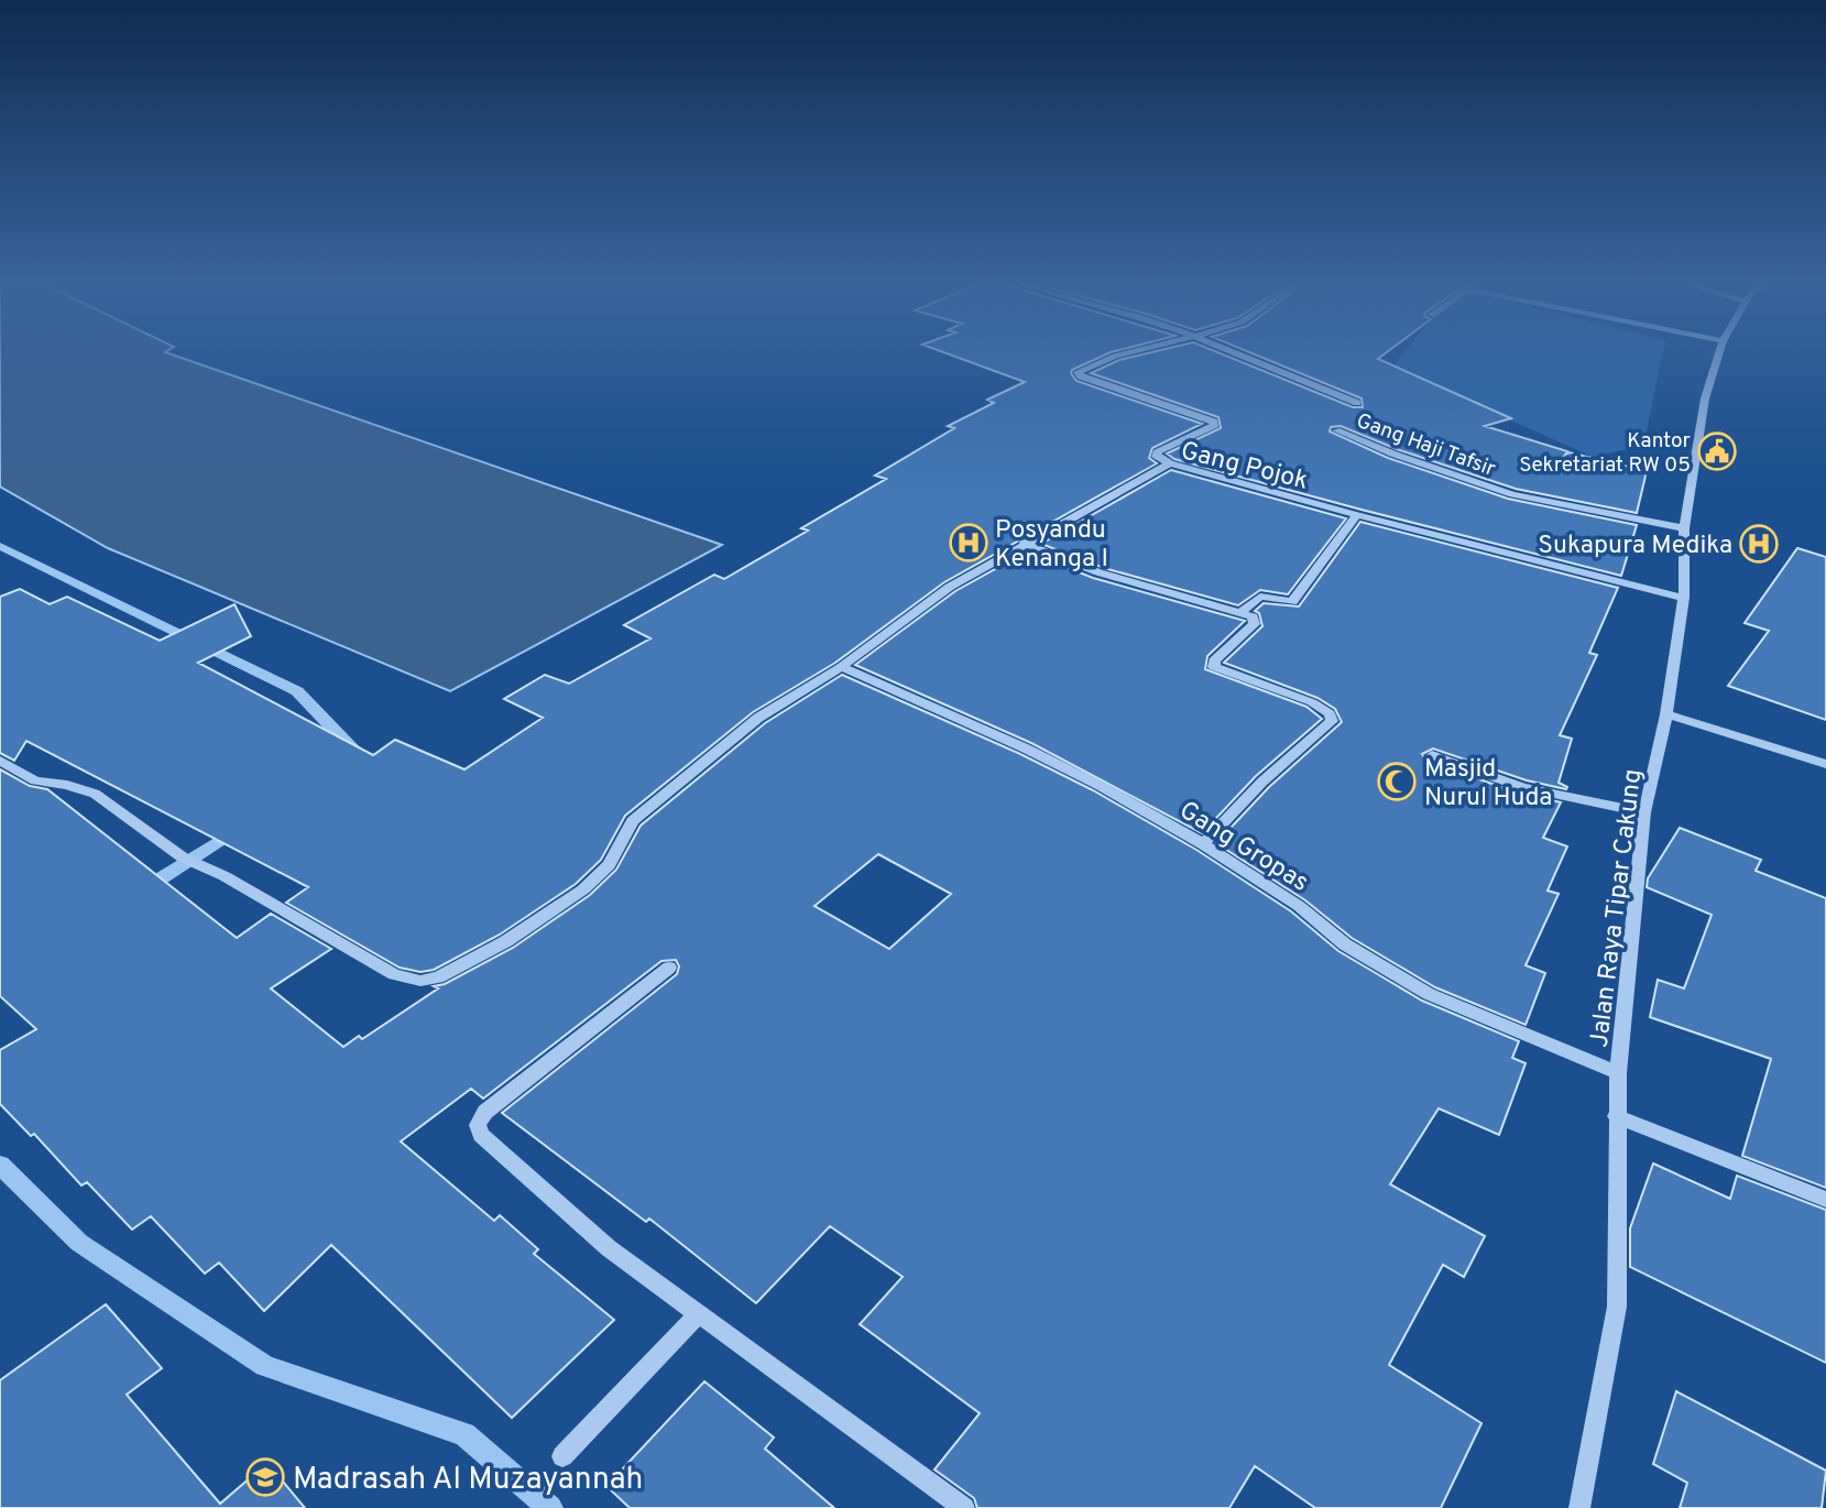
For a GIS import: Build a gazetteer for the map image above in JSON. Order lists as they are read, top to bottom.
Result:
{
  "streets": {
    "street": [
      "Gang Haji Tafsir",
      "Gang Pojok",
      "Gang Gropas",
      "Jalan Raya Tipar Cakung"
    ]
  },
  "crossings": [
    ["Gang Haji Tafsir", "Jalan Raya Tipar Cakung"],
    ["Gang Pojok", "Gang Gropas"],
    ["Gang Pojok", "Jalan Raya Tipar Cakung"],
    ["Gang Gropas", "Jalan Raya Tipar Cakung"]
  ],
  "places": {
    "public building": ["Kantor Sekretariat RW 05"],
    "hospital": ["Posyandu Kenanga I", "Sukapura Medika"],
    "mosque": ["Masjid Nurul Huda"],
    "school or university": ["Madrasah Al Muzayannah"]
  }
}
